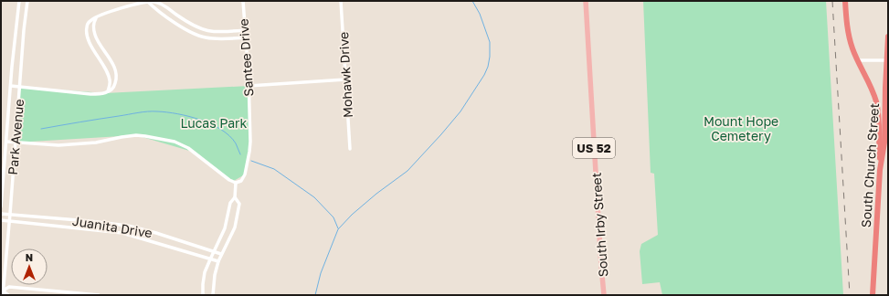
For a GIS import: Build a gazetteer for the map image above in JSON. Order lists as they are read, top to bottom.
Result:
{
  "streets": {
    "highway": ["South Church Street"],
    "main road": ["US 52", "South Irby Street"],
    "street": [
      "Santee Drive",
      "Mohawk Drive",
      "Park Avenue",
      "Juanita Drive"
    ]
  },
  "crossings": [
    ["Park Avenue", "Juanita Drive"]
  ],
  "parks": ["Mount Hope Cemetery", "Lucas Park"],
  "north": "top"
}
